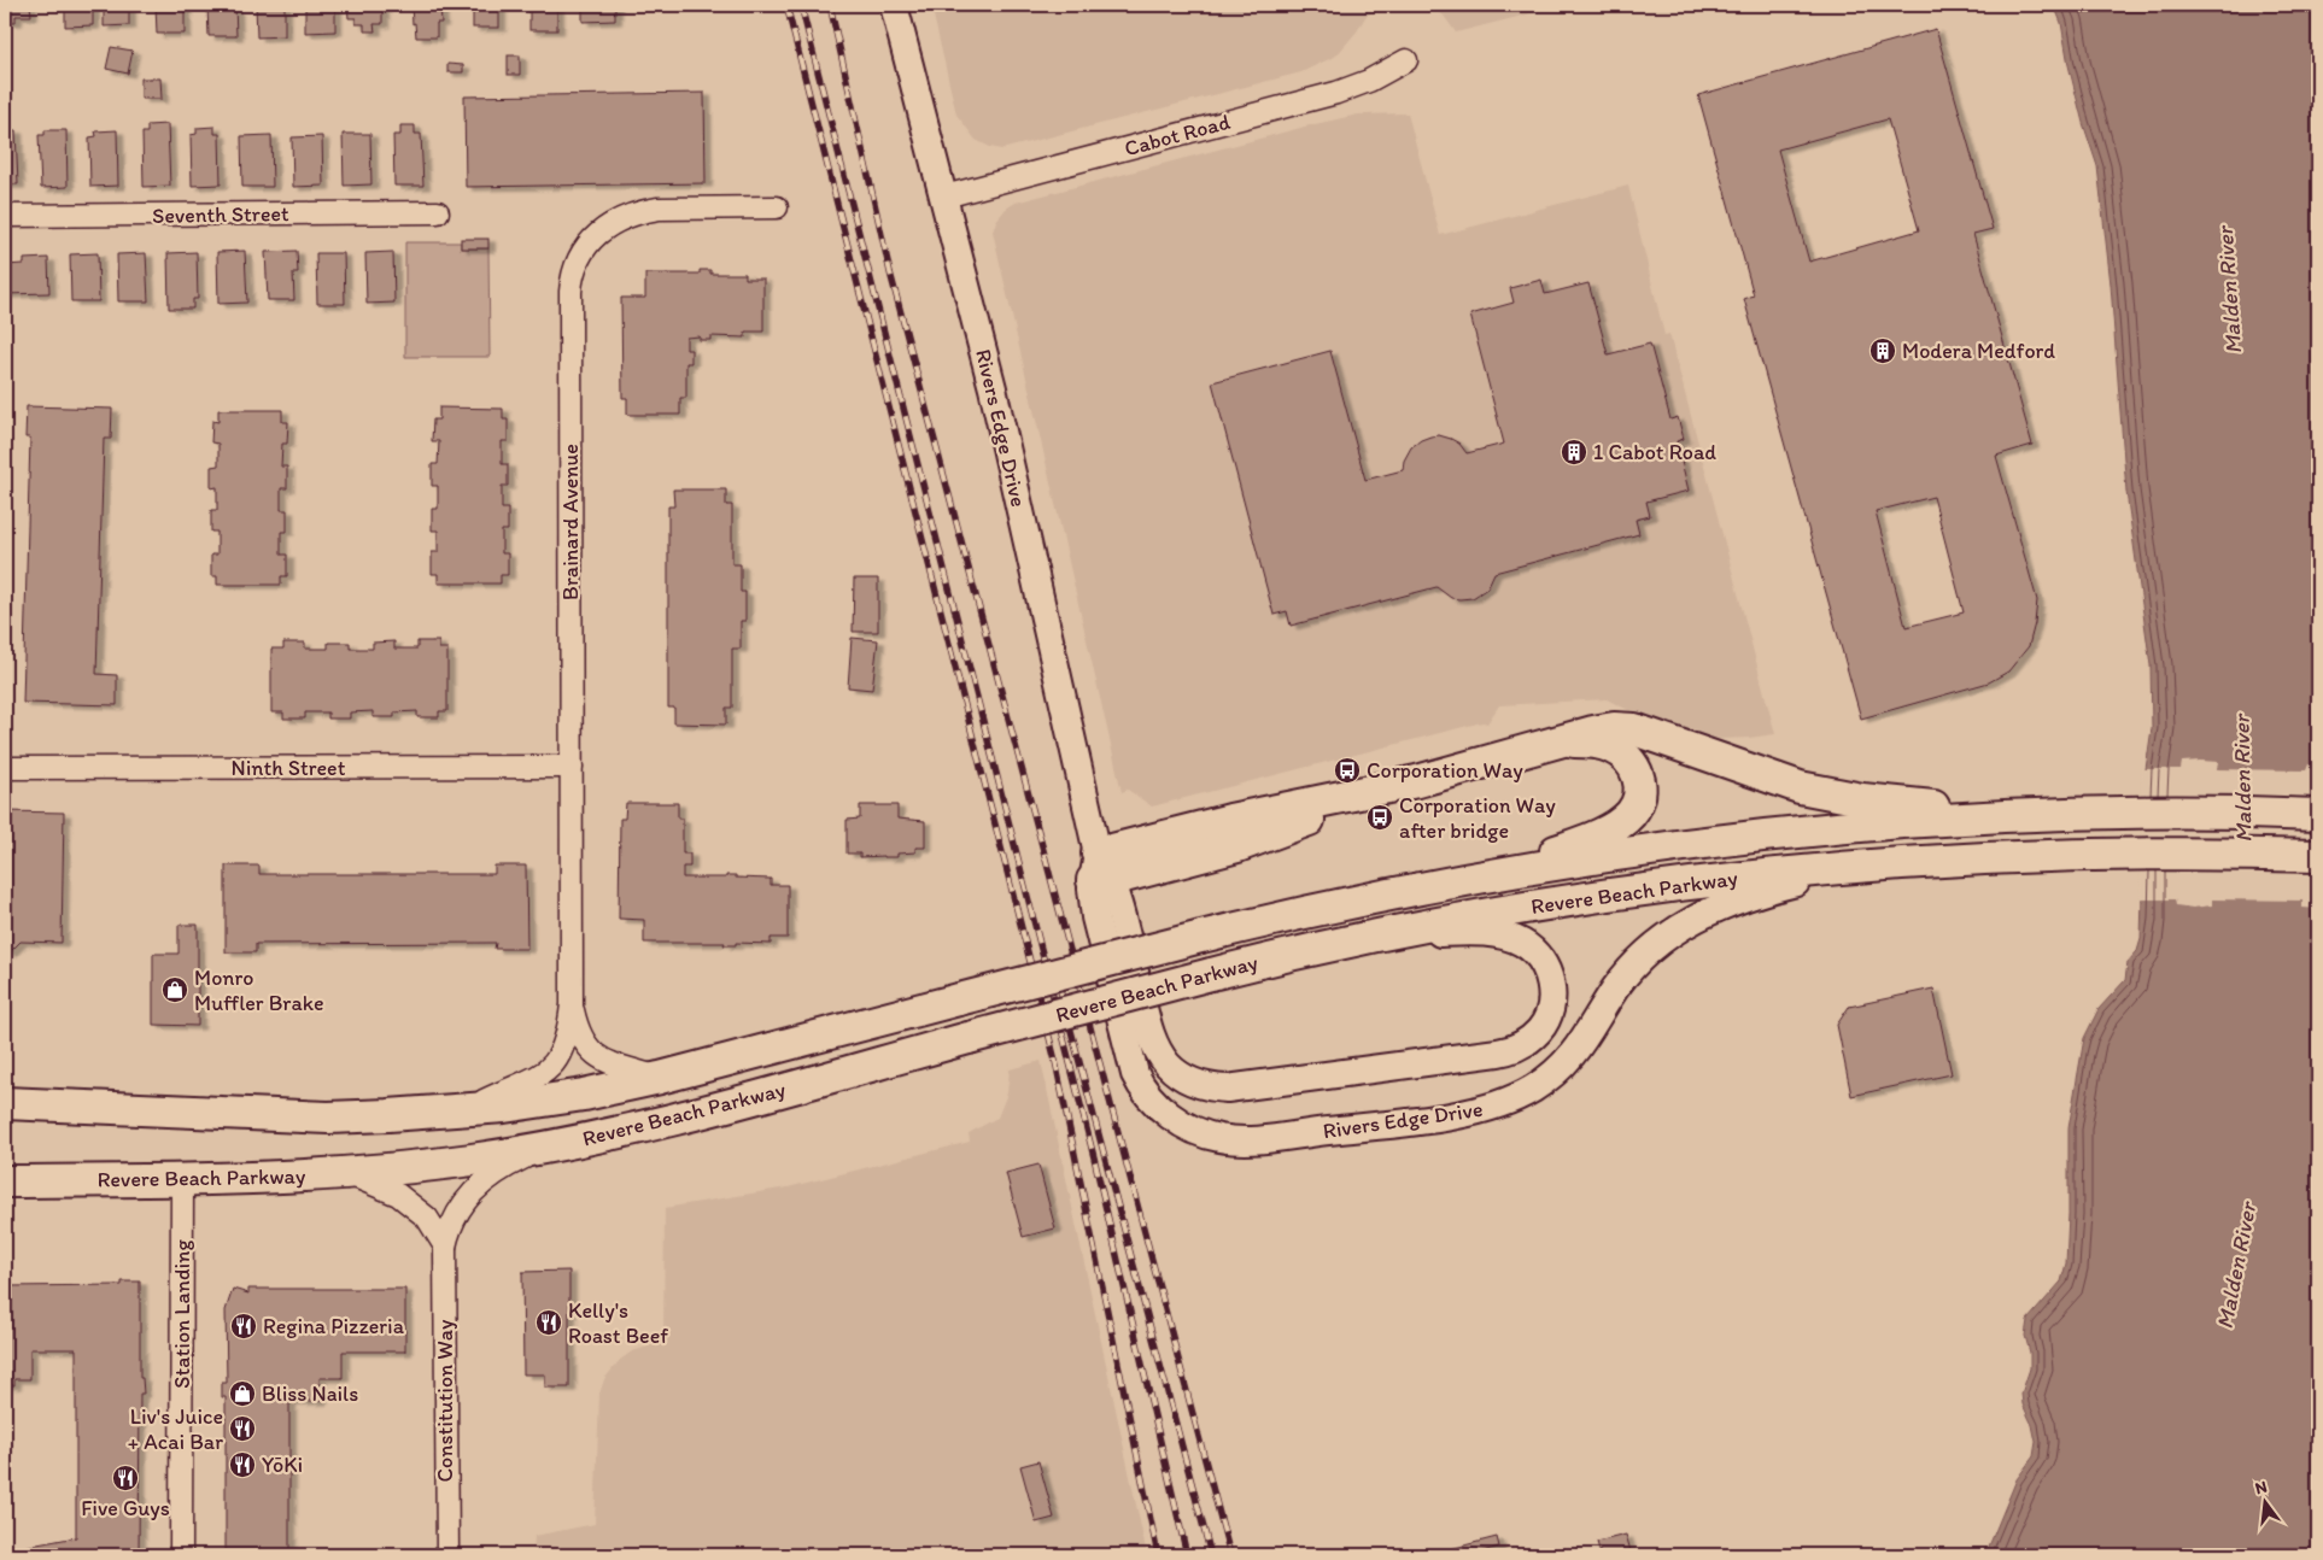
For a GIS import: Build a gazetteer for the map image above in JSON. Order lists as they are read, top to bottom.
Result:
{
  "streets": {
    "highway": ["Revere Beach Parkway"],
    "main road": ["Rivers Edge Drive"],
    "street": [
      "Cabot Road",
      "Seventh Street",
      "Brainard Avenue",
      "Ninth Street",
      "Station Landing",
      "Constitution Way"
    ]
  },
  "crossings": [
    ["Cabot Road", "Rivers Edge Drive"],
    ["Rivers Edge Drive", "Revere Beach Parkway"],
    ["Brainard Avenue", "Ninth Street"],
    ["Brainard Avenue", "Revere Beach Parkway"],
    ["Revere Beach Parkway", "Station Landing"],
    ["Revere Beach Parkway", "Constitution Way"]
  ],
  "water": ["Malden River"],
  "places": {
    "building": ["Modera Medford", "1 Cabot Road"],
    "bus stop": ["Corporation Way", "Corporation Way after bridge"],
    "shop": ["Monro Muffler Brake", "Bliss Nails"],
    "restaurant": [
      "Kelly's Roast Beef",
      "Regina Pizzeria",
      "Liv's Juice + Acai Bar",
      "YōKi",
      "Five Guys"
    ]
  },
  "north": "top"
}
